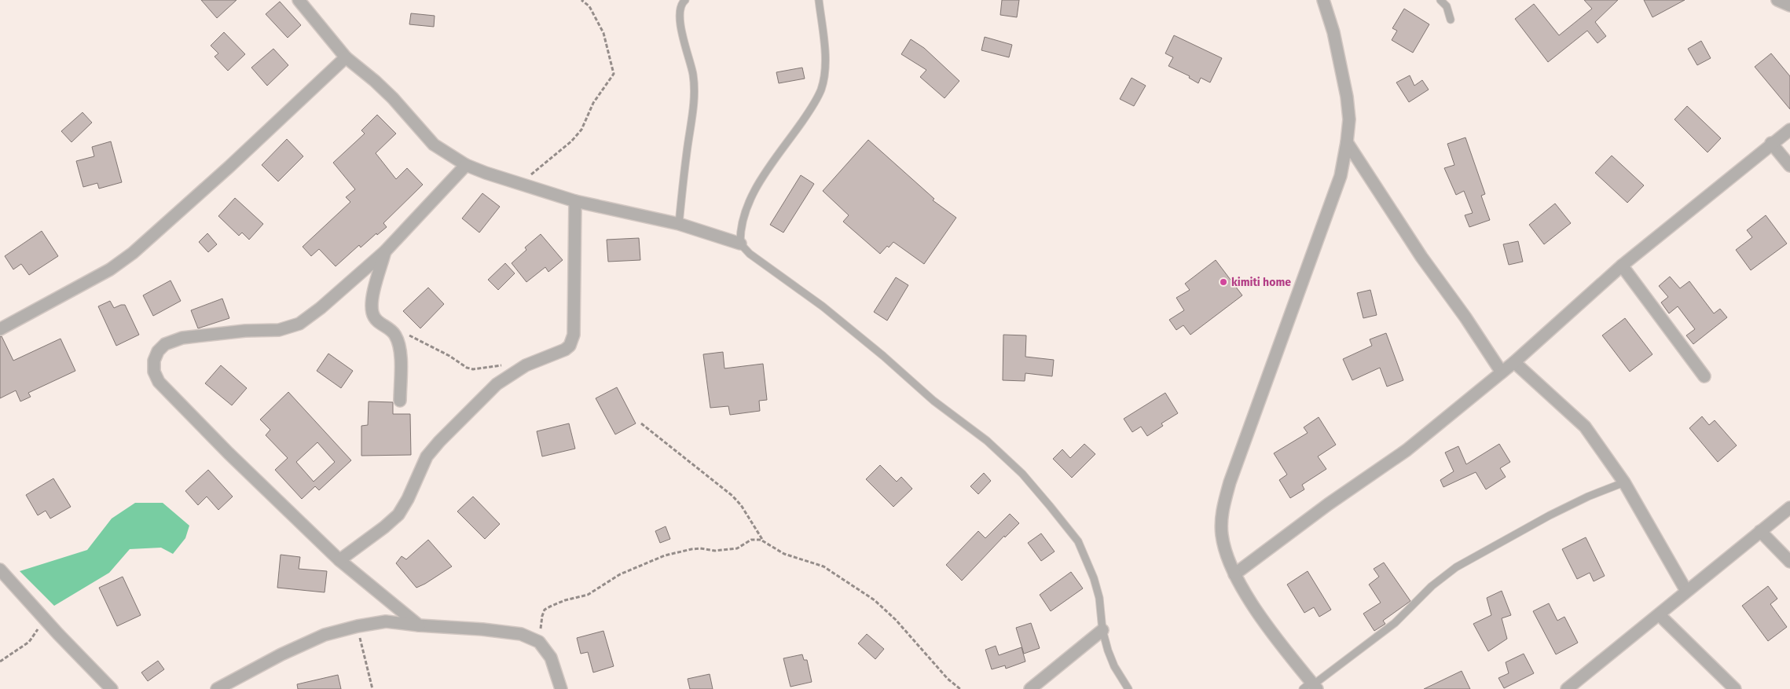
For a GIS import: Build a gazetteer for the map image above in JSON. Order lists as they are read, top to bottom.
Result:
{
  "places": ["kimiti home"]
}
